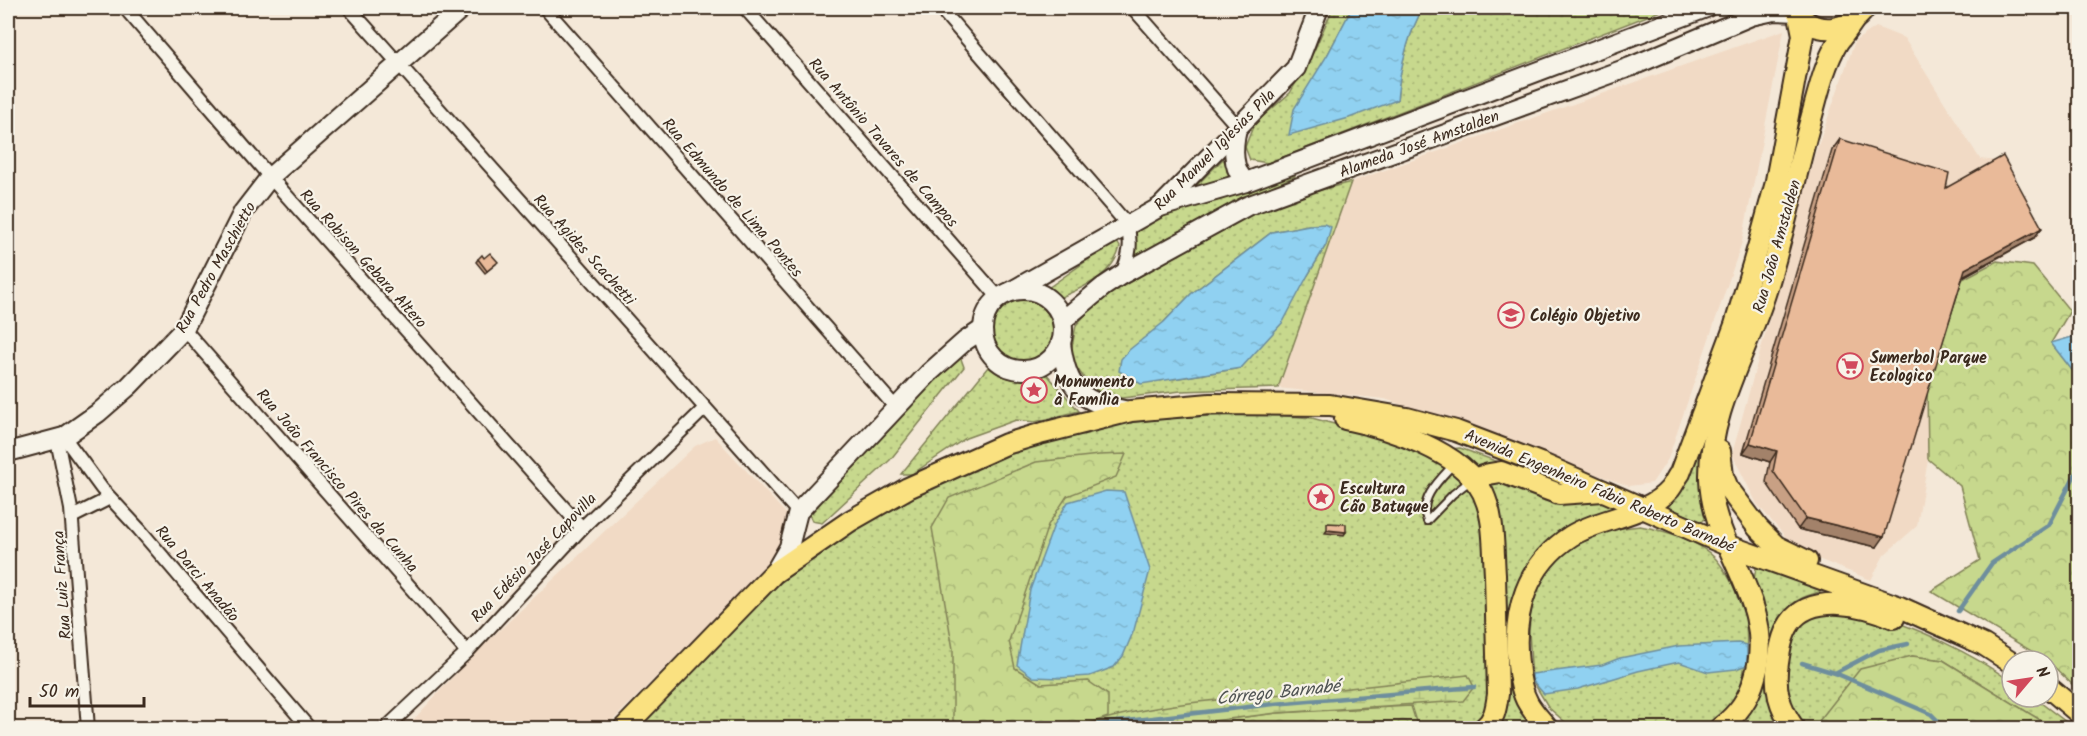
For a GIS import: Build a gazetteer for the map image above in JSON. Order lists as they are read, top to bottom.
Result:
{
  "streets": {
    "main road": ["Rua João Amstalden", "Avenida Engenheiro Fábio Roberto Barnabé"],
    "street": [
      "Rua Antônio Tavares de Campos",
      "Alameda José Amstalden",
      "Rua Manuel Iglesias Pila",
      "Rua Edmundo de Lima Pontes",
      "Rua Agides Scachetti",
      "Rua Robison Gebara Altero",
      "Rua Pedro Maschietto",
      "Rua João Francisco Pires da Cunha",
      "Rua Edésio José Capovilla",
      "Rua Darci Anadão",
      "Rua Luiz França"
    ]
  },
  "crossings": [
    ["Rua Antônio Tavares de Campos", "Alameda José Amstalden"],
    ["Rua Antônio Tavares de Campos", "Rua Manuel Iglesias Pila"],
    ["Alameda José Amstalden", "Rua Manuel Iglesias Pila"],
    ["Alameda José Amstalden", "Rua João Amstalden"],
    ["Rua João Amstalden", "Avenida Engenheiro Fábio Roberto Barnabé"],
    ["Rua Agides Scachetti", "Rua Pedro Maschietto"],
    ["Rua Agides Scachetti", "Rua Edésio José Capovilla"],
    ["Rua Robison Gebara Altero", "Rua Pedro Maschietto"],
    ["Rua Robison Gebara Altero", "Rua Edésio José Capovilla"],
    ["Rua Pedro Maschietto", "Rua João Francisco Pires da Cunha"],
    ["Rua Pedro Maschietto", "Rua Darci Anadão"],
    ["Rua Pedro Maschietto", "Rua Luiz França"],
    ["Rua João Francisco Pires da Cunha", "Rua Edésio José Capovilla"],
    ["Rua Darci Anadão", "Rua Luiz França"]
  ],
  "water": ["Córrego Barnabé"],
  "places": {
    "school or university": ["Colégio Objetivo"],
    "supermarket": ["Sumerbol Parque Ecologico"],
    "place": ["Monumento à Família", "Escultura Cão Batuque"]
  },
  "scale_bar": "50 m",
  "north": "top right"
}
